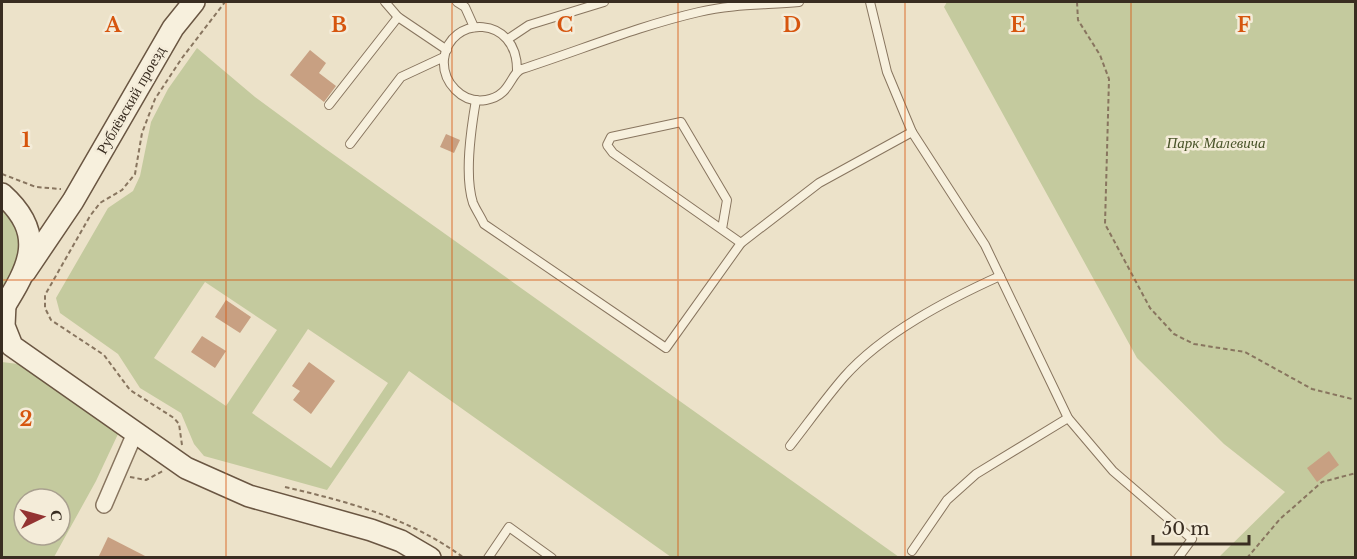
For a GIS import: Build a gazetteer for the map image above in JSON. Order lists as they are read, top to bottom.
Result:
{
  "streets": {
    "street": ["Рублёвский проезд"]
  },
  "parks": ["Парк Малевича"],
  "scale_bar": "50 m",
  "north": "right",
  "grid": {
    "columns": [
      "A",
      "B",
      "C",
      "D",
      "E",
      "F"
    ],
    "rows": ["1", "2"]
  }
}
